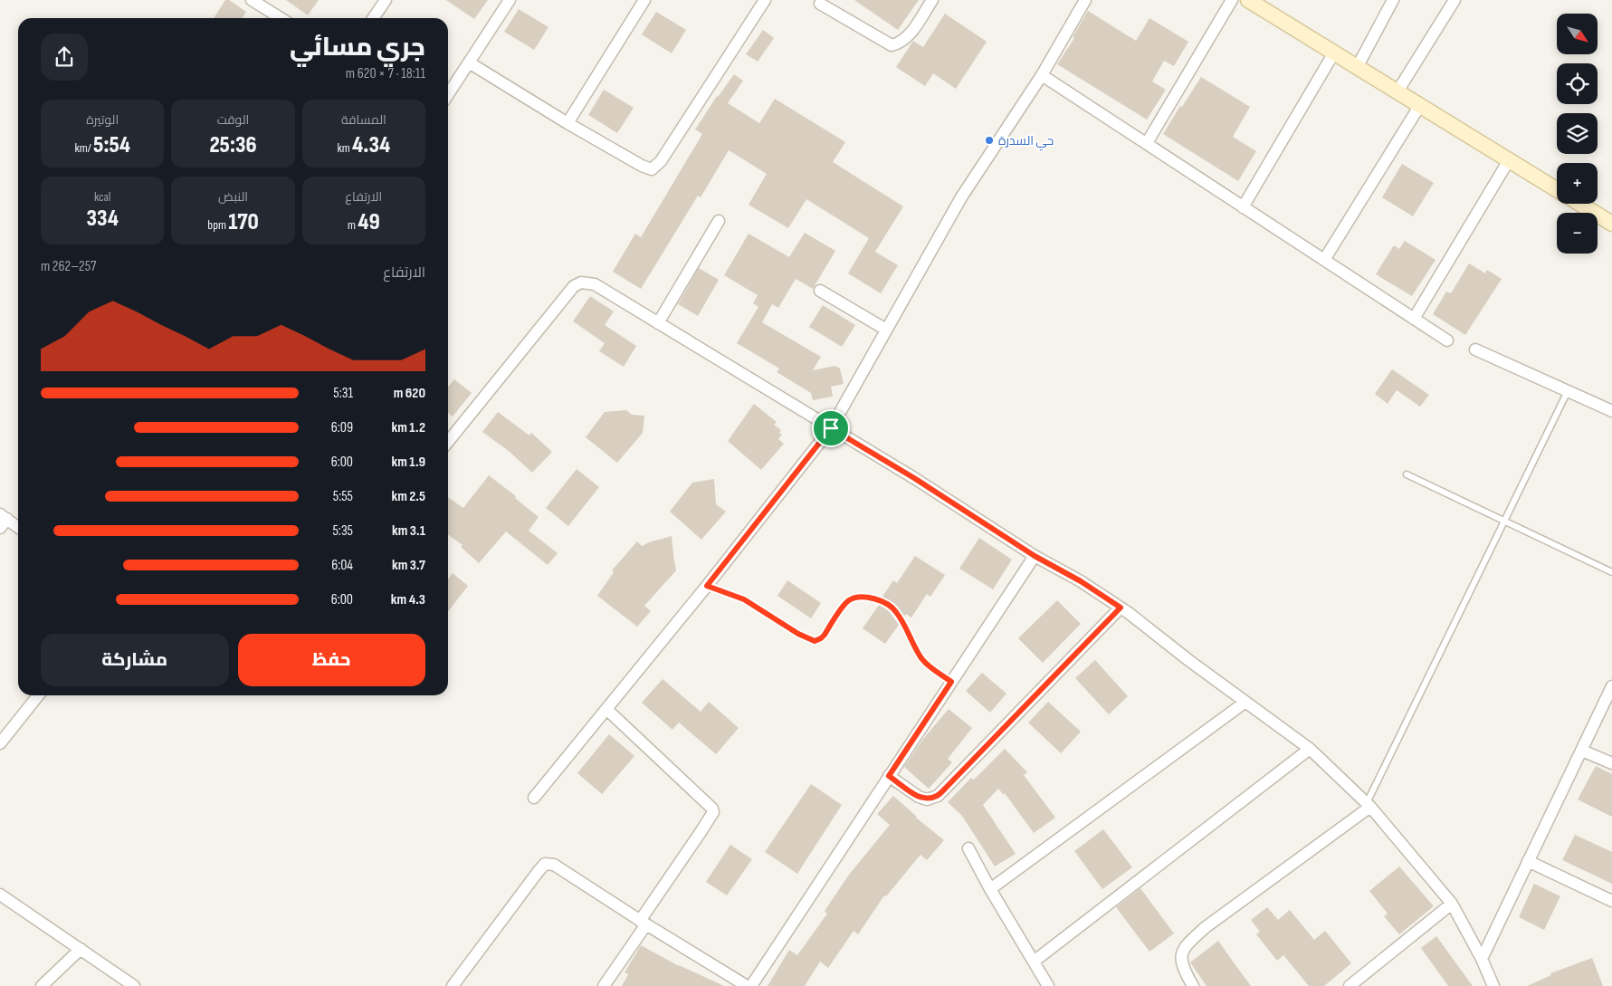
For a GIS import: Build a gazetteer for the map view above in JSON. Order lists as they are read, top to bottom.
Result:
{
  "places": ["حي السدرة"],
  "north": "bottom right",
  "page": {
    "map_buttons": ["+", "−"],
    "heading": ["جري مسائي", "18:11 · 7 × 620 m"],
    "stats": [
      ["المسافة", "4.34 km"],
      ["الوقت", "25:36"],
      ["الوتيرة", "5:54 /km"],
      ["الارتفاع", "49 m"],
      ["النبض", "170 bpm"],
      ["kcal", "334"]
    ],
    "chart": ["الارتفاع", "257–262 m"],
    "list": [
      {
        "name": "620 m",
        "note": "5:31"
      },
      {
        "name": "1.2 km",
        "note": "6:09"
      },
      {
        "name": "1.9 km",
        "note": "6:00"
      },
      {
        "name": "2.5 km",
        "note": "5:55"
      },
      {
        "name": "3.1 km",
        "note": "5:35"
      },
      {
        "name": "3.7 km",
        "note": "6:04"
      },
      {
        "name": "4.3 km",
        "note": "6:00"
      }
    ],
    "buttons": ["حفظ", "مشاركة"]
  }
}
